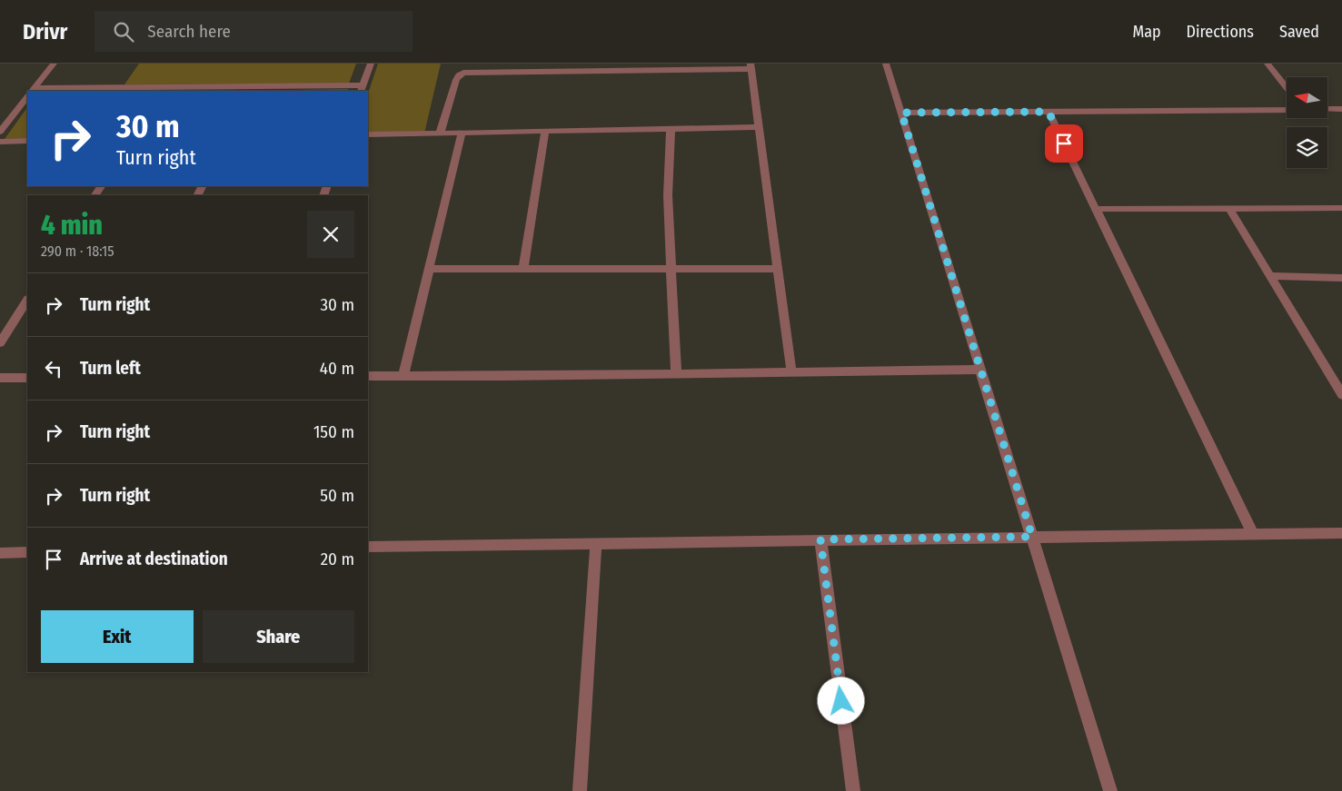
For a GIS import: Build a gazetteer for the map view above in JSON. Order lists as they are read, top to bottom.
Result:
{
  "north": "left",
  "page": {
    "header": "Drivr",
    "search": "Search here",
    "nav": ["Map", "Directions", "Saved"],
    "turn": ["30 m", "Turn right"],
    "heading": ["4 min", "290 m · 18:15"],
    "list": [
      {
        "name": "Turn right",
        "value": "30 m"
      },
      {
        "name": "Turn left",
        "value": "40 m"
      },
      {
        "name": "Turn right",
        "value": "150 m"
      },
      {
        "name": "Turn right",
        "value": "50 m"
      },
      {
        "name": "Arrive at destination",
        "value": "20 m"
      }
    ],
    "buttons": ["Exit", "Share"]
  }
}
